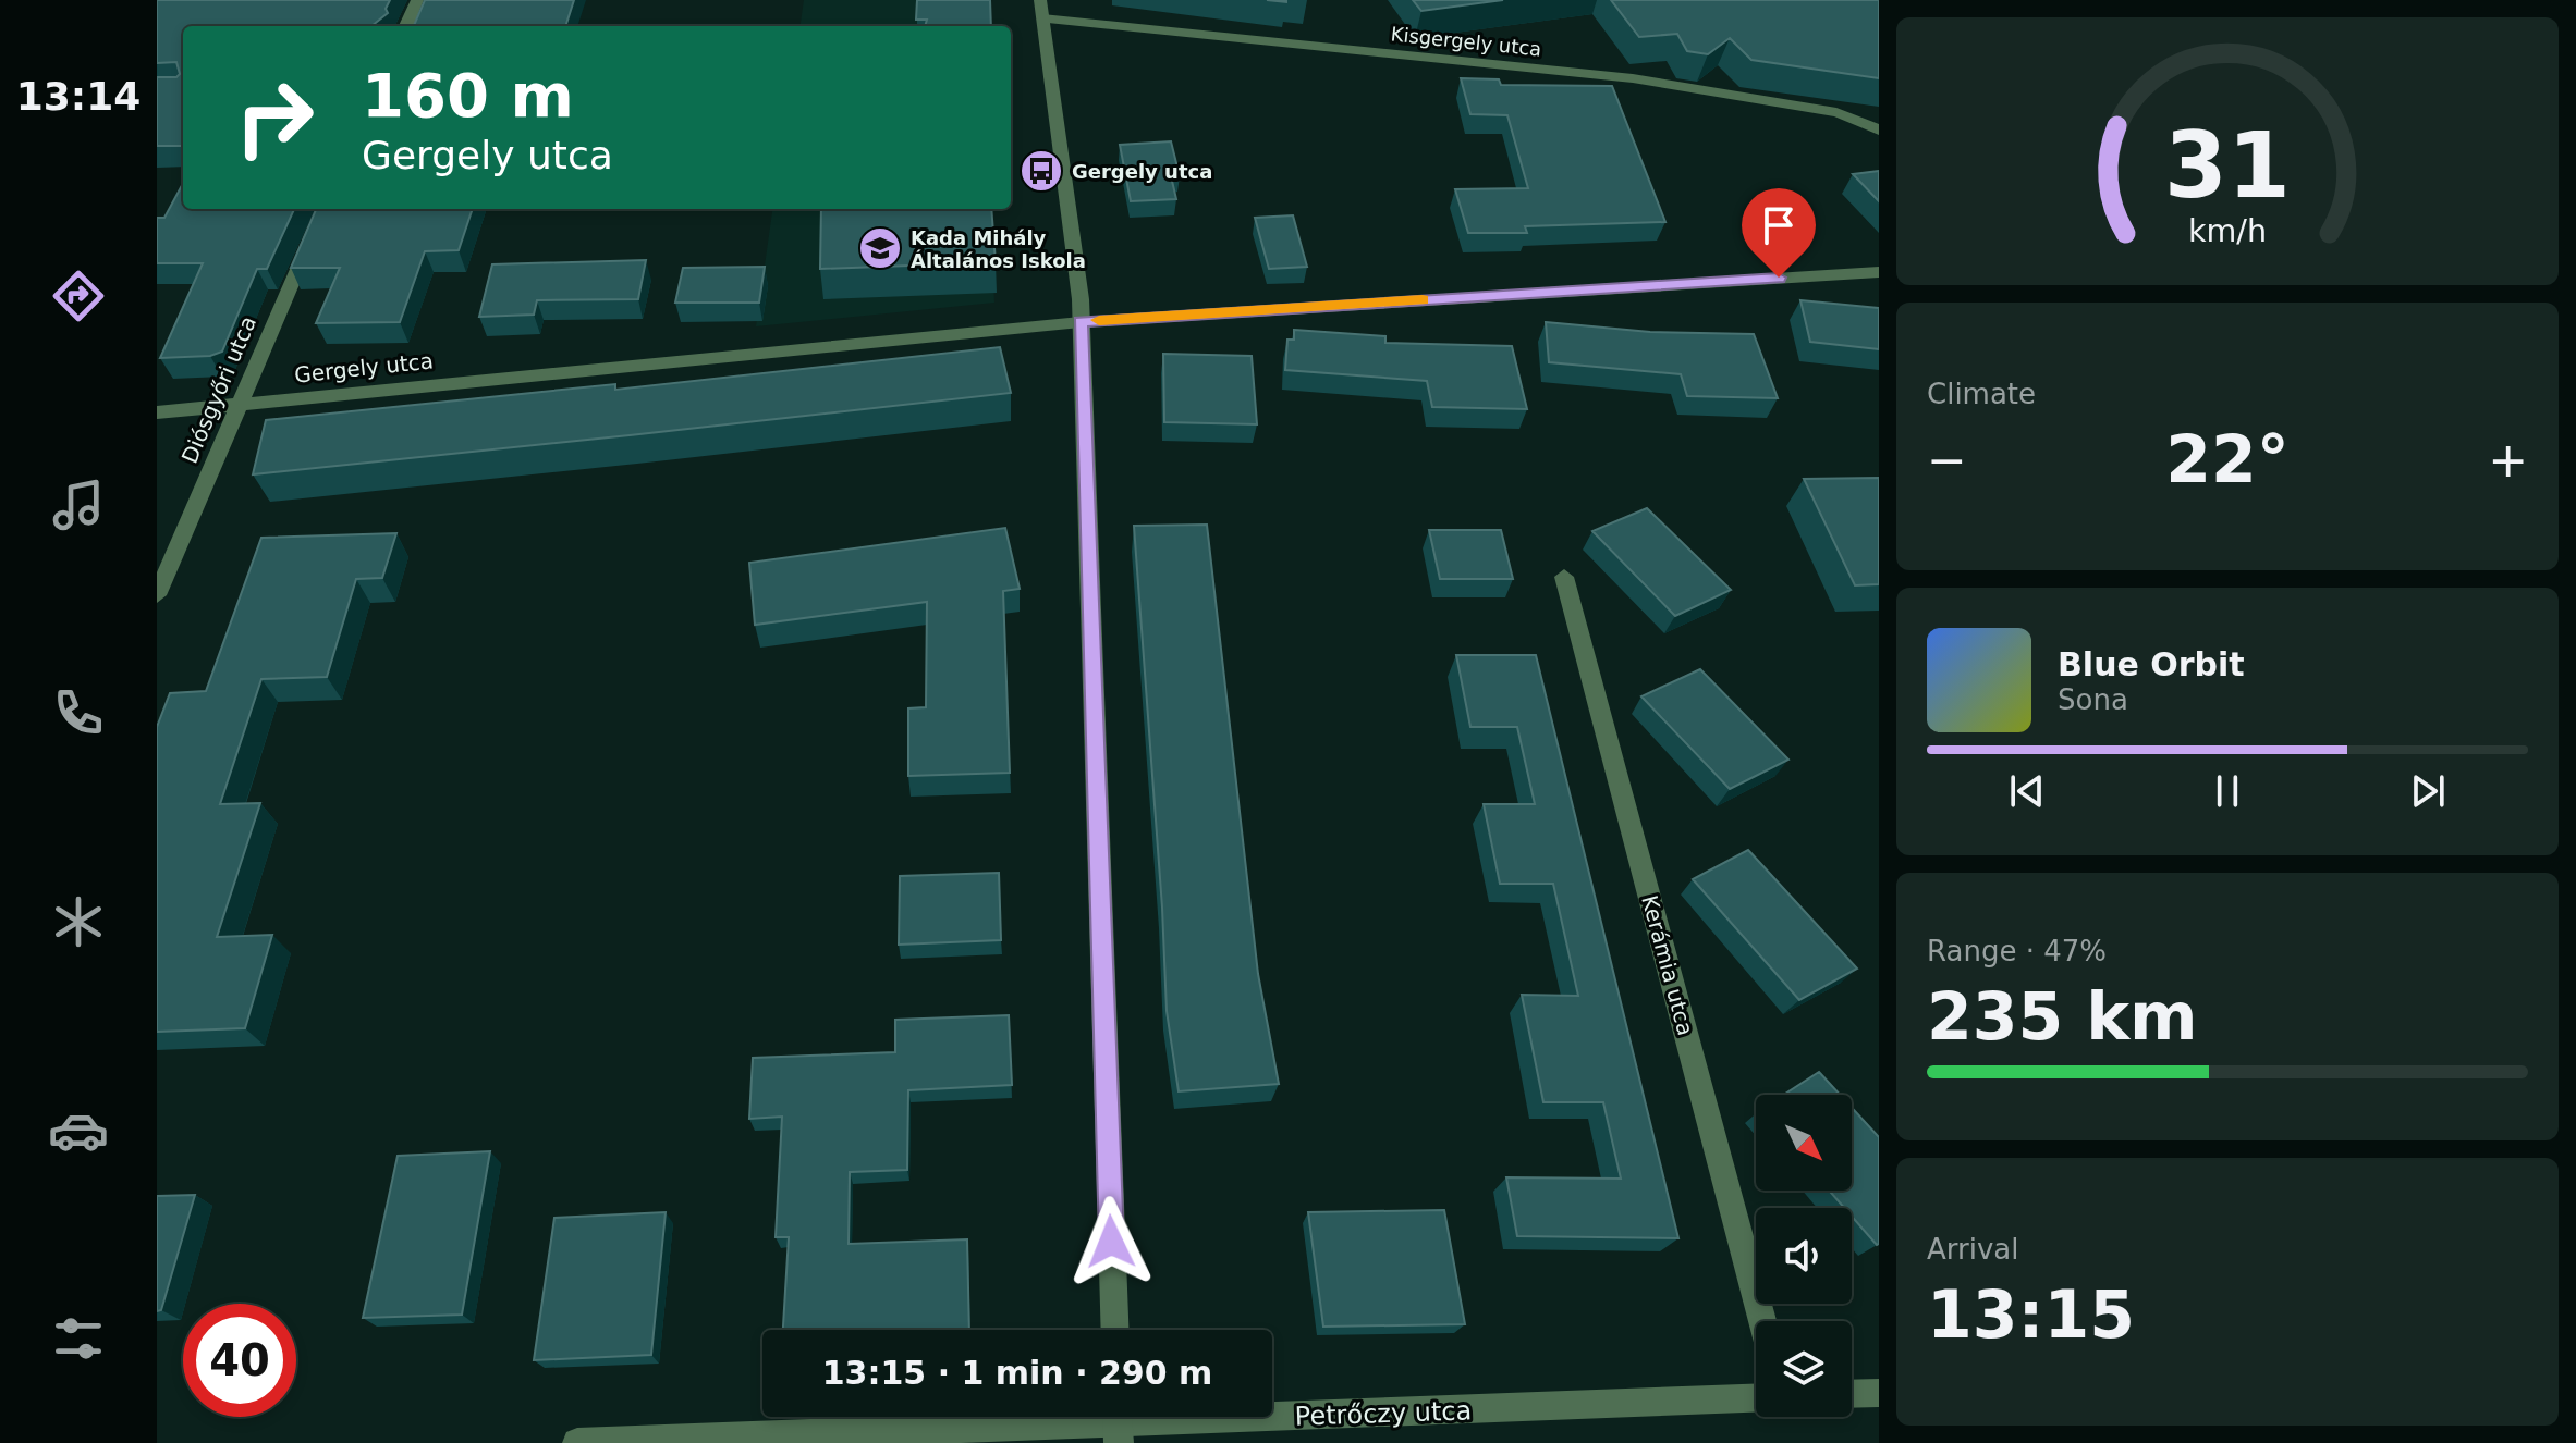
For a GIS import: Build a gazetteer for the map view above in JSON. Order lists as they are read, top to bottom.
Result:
{
  "streets": {
    "street": [
      "Kisgergely utca",
      "Gergely utca",
      "Diósgyőri utca",
      "Kerámia utca",
      "Petrőczy utca"
    ]
  },
  "crossings": [
    ["Gergely utca", "Diósgyőri utca"]
  ],
  "places": {
    "bus stop": ["Gergely utca"],
    "school or university": ["Kada Mihály Általános Iskola"]
  },
  "north": "bottom right",
  "page": {
    "tabs": "13:14",
    "turn": ["160 m", "Gergely utca"],
    "tile": [
      "Climate",
      ["Range · 47%", "235 km"],
      ["Arrival", "13:15"]
    ],
    "heat": ["−", "22°", "+"],
    "song": ["Blue Orbit", "Sona"],
    "limit": "40",
    "trip": "13:15 · 1 min · 290 m",
    "gauge": ["31", "km/h"]
  }
}
